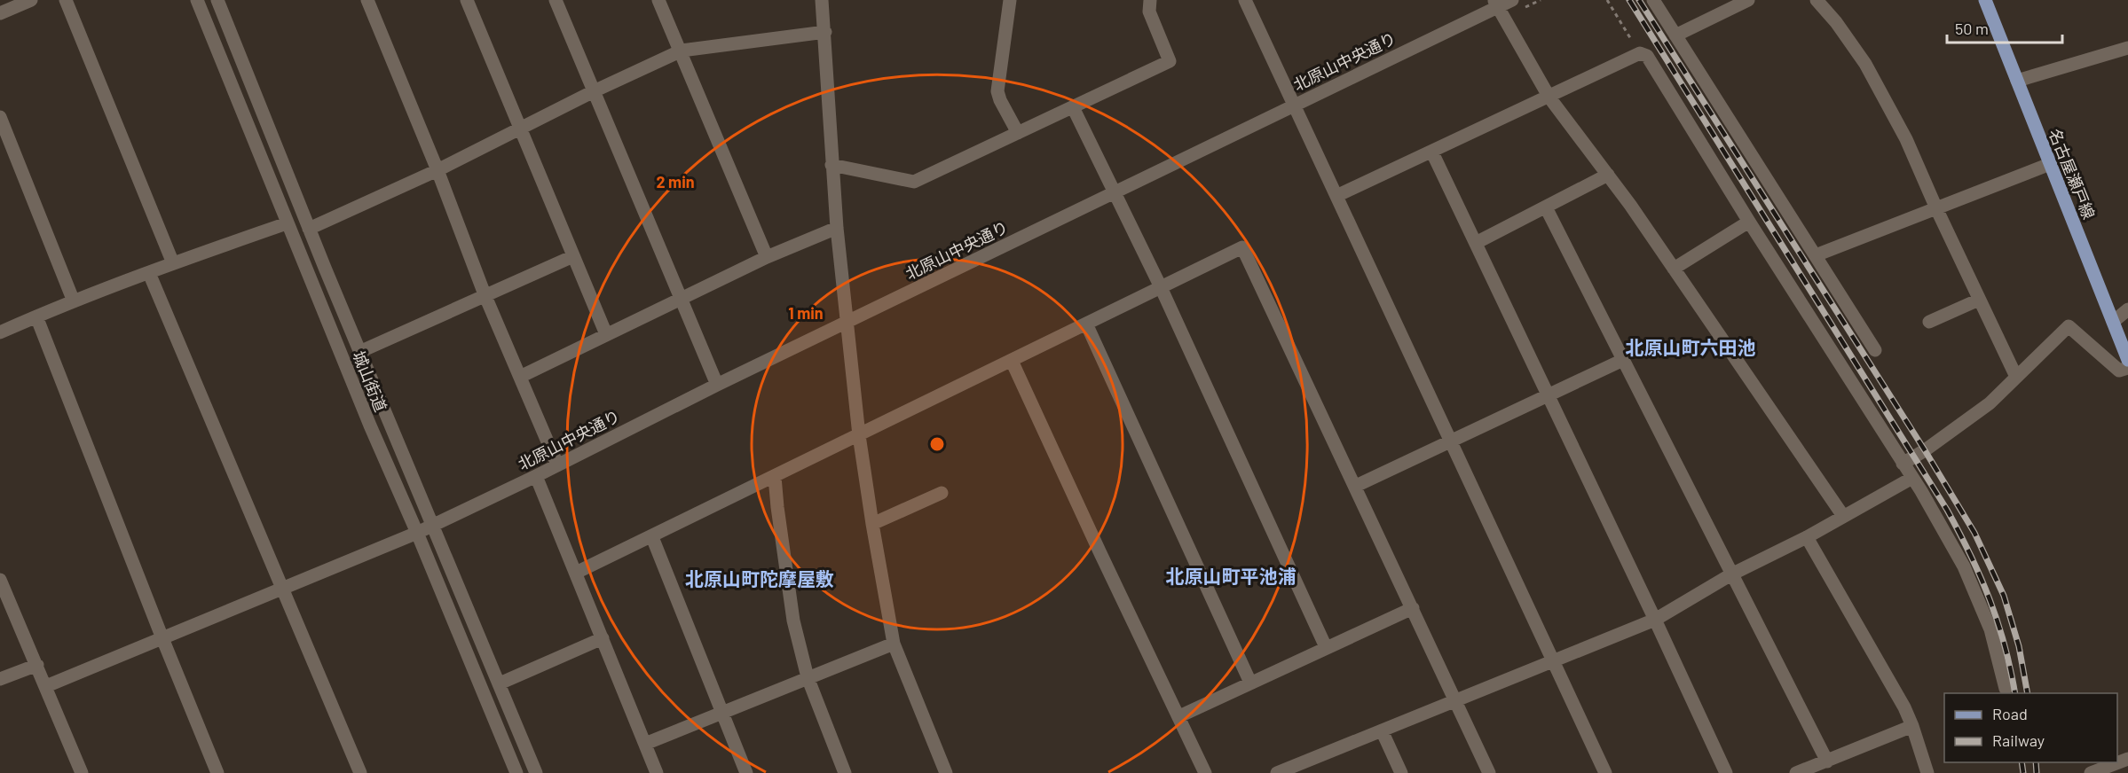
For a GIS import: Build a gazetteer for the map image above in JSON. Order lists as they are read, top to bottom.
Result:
{
  "streets": {
    "main road": ["名古屋瀬戸線"],
    "street": ["北原山中央通り", "城山街道"]
  },
  "crossings": [
    ["北原山中央通り", "城山街道"]
  ],
  "districts": ["北原山町六田池", "北原山町平池浦", "北原山町陀摩屋敷"],
  "legend": ["Road", "Railway"],
  "scale_bar": "50 m",
  "rings": ["2 min", "1 min"]
}
